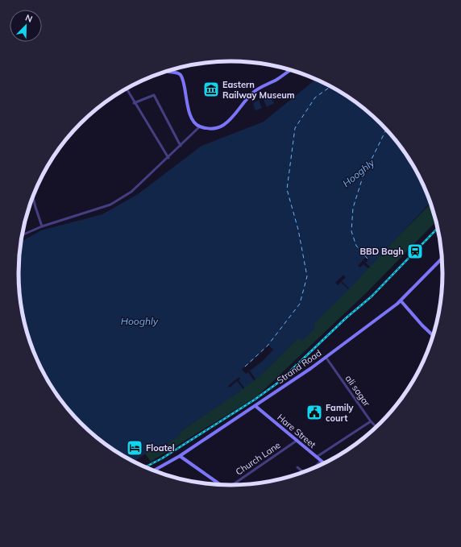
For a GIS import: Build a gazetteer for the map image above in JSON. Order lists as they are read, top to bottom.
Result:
{
  "streets": {
    "main road": ["Strand Road", "Hare Street"],
    "street": ["ali sagar", "Church Lane"]
  },
  "crossings": [
    ["Strand Road", "ali sagar"],
    ["Strand Road", "Hare Street"],
    ["Hare Street", "Church Lane"]
  ],
  "water": ["Hooghly"],
  "places": {
    "museum": ["Eastern Railway Museum"],
    "station": ["BBD Bagh"],
    "public building": ["Family court"],
    "hotel": ["Floatel"]
  },
  "north": "top right"
}
